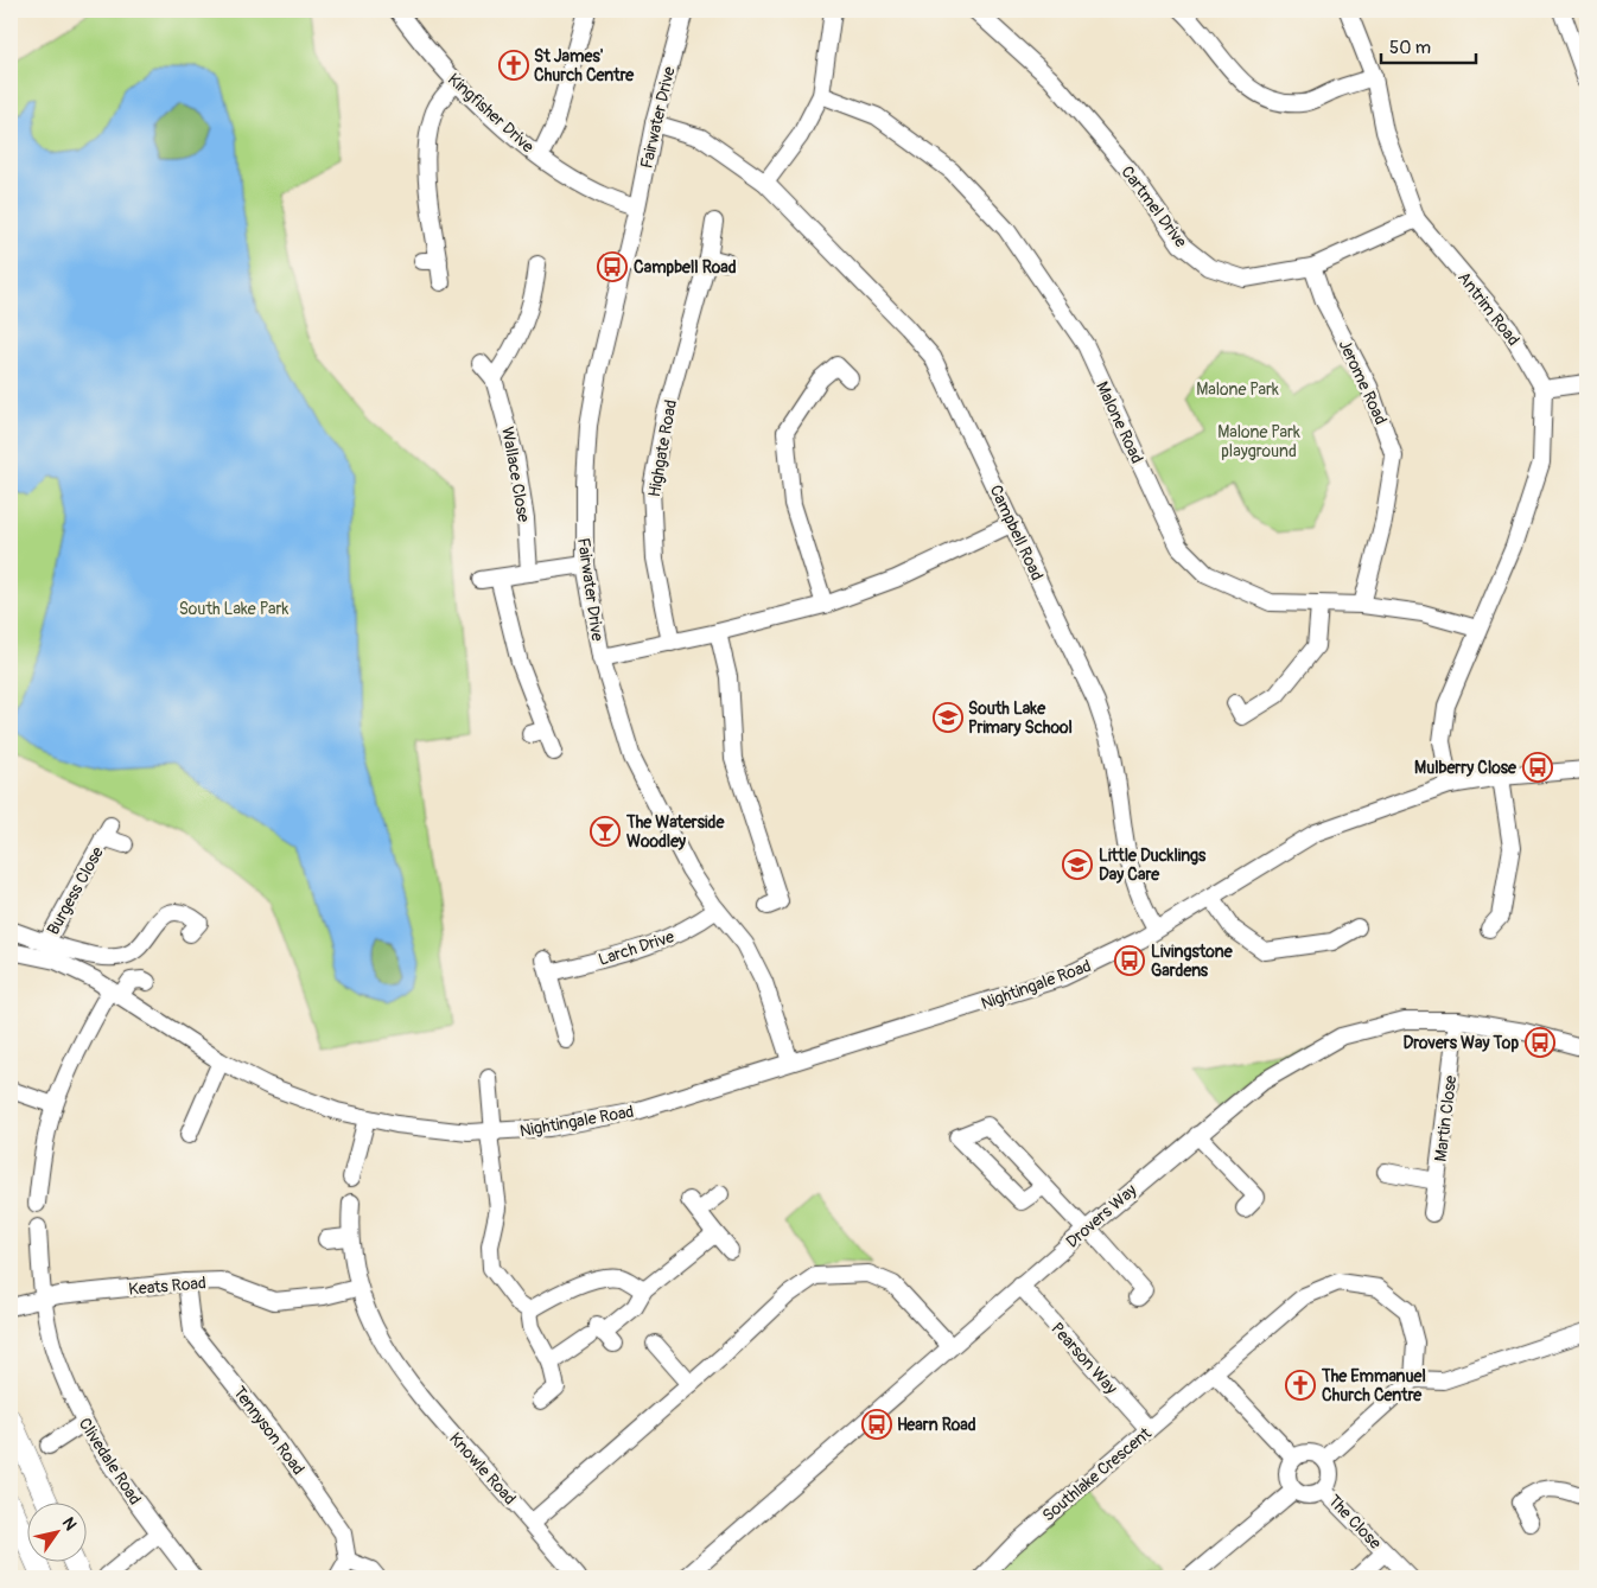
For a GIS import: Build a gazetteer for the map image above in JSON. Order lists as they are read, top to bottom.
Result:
{
  "streets": {
    "street": [
      "Kingfisher Drive",
      "Fairwater Drive",
      "Cartmel Drive",
      "Antrim Road",
      "Jerome Road",
      "Malone Road",
      "Highgate Road",
      "Wallace Close",
      "Campbell Road",
      "Burgess Close",
      "Larch Drive",
      "Nightingale Road",
      "Martin Close",
      "Drovers Way",
      "Keats Road",
      "Pearson Way",
      "Tennyson Road",
      "Clivedale Road",
      "Knowle Road",
      "Southlake Crescent",
      "The Close"
    ]
  },
  "crossings": [
    ["Kingfisher Drive", "Fairwater Drive"],
    ["Fairwater Drive", "Campbell Road"],
    ["Fairwater Drive", "Larch Drive"],
    ["Fairwater Drive", "Nightingale Road"],
    ["Cartmel Drive", "Antrim Road"],
    ["Cartmel Drive", "Jerome Road"],
    ["Jerome Road", "Malone Road"],
    ["Campbell Road", "Nightingale Road"],
    ["Martin Close", "Drovers Way"],
    ["Drovers Way", "Pearson Way"],
    ["Keats Road", "Tennyson Road"],
    ["Keats Road", "Clivedale Road"],
    ["Keats Road", "Knowle Road"],
    ["Pearson Way", "Southlake Crescent"]
  ],
  "parks": ["Malone Park", "Malone Park playground", "South Lake Park"],
  "places": {
    "church": ["St James' Church Centre", "The Emmanuel Church Centre"],
    "bus stop": [
      "Campbell Road",
      "Mulberry Close",
      "Livingstone Gardens",
      "Drovers Way Top",
      "Hearn Road"
    ],
    "school or university": ["South Lake Primary School", "Little Ducklings Day Care"],
    "bar": ["The Waterside Woodley"]
  },
  "scale_bar": "50 m",
  "north": "top right"
}
